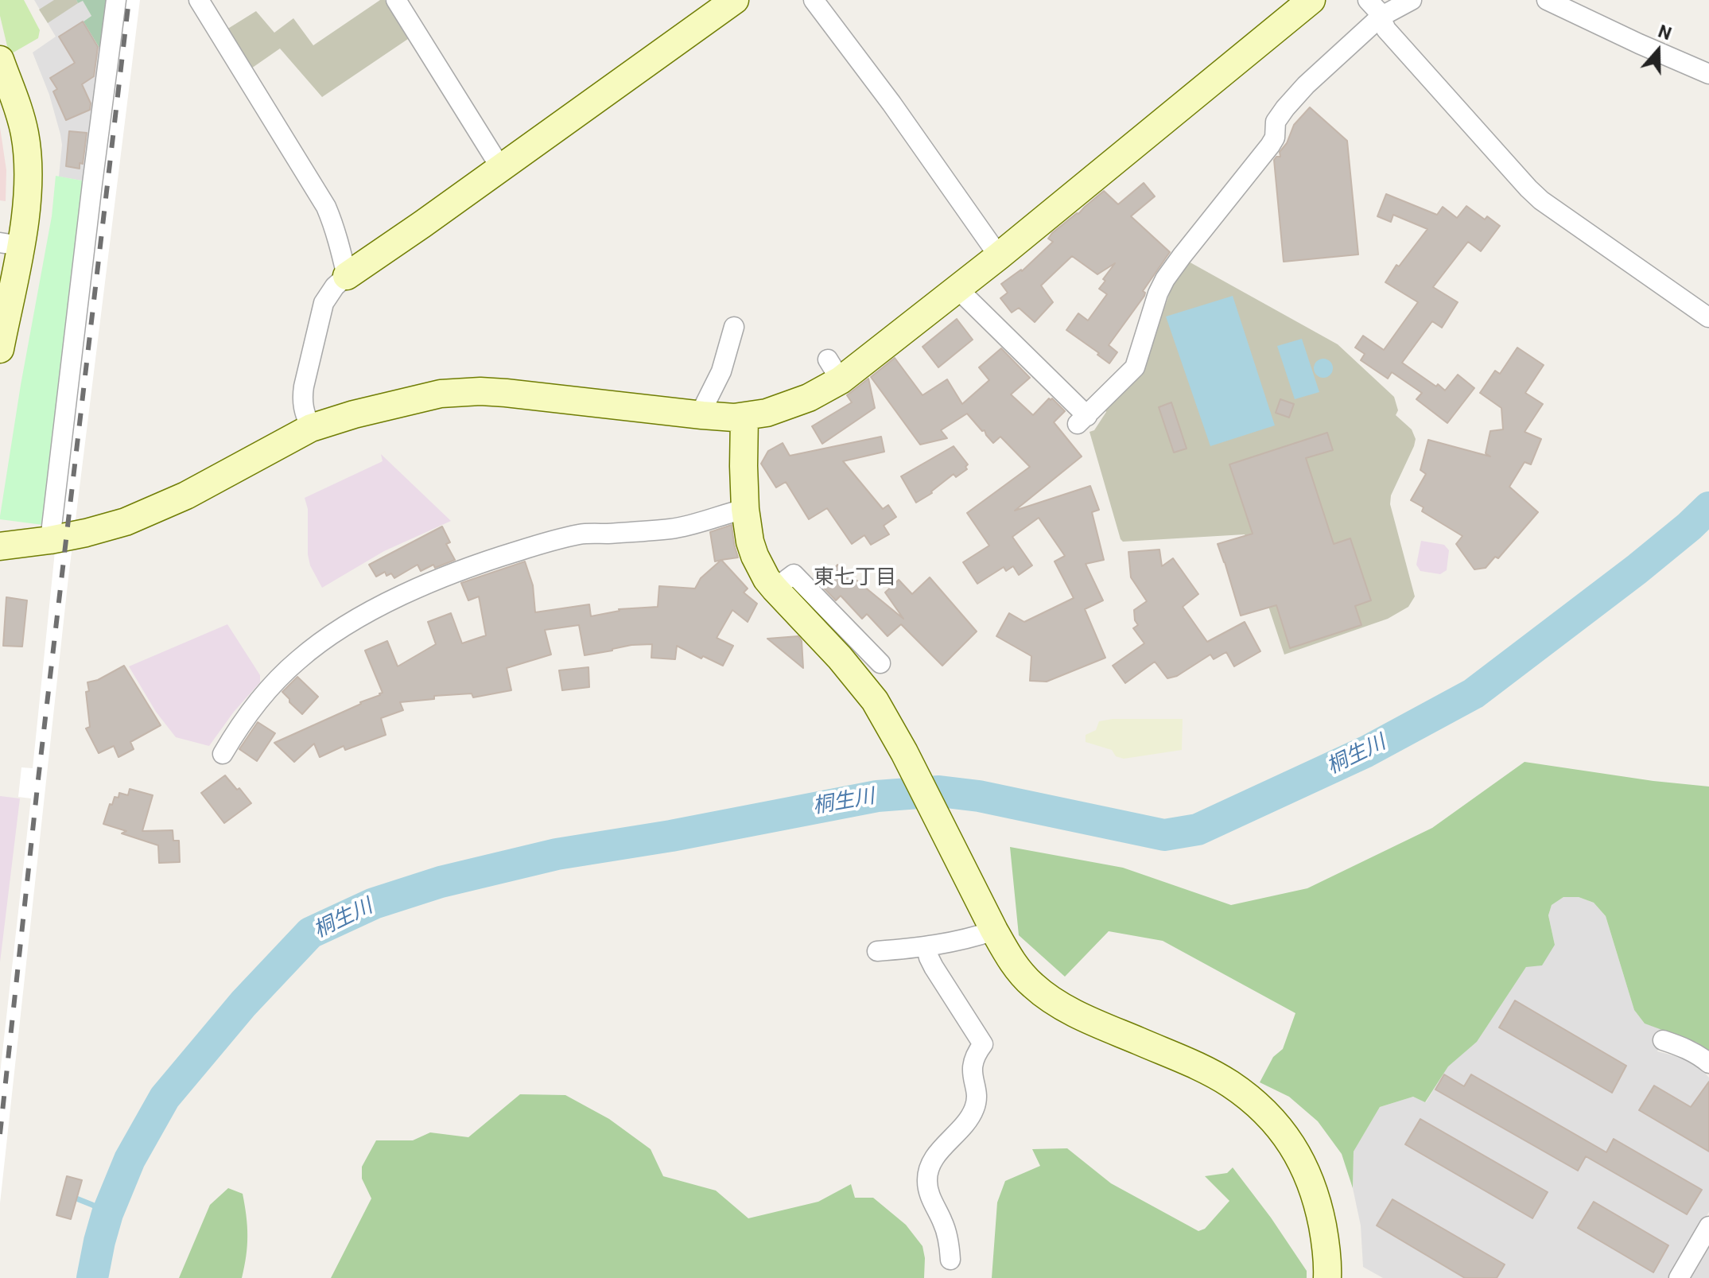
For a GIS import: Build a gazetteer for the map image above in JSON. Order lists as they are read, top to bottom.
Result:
{
  "districts": ["東七丁目"],
  "water": ["桐生川"],
  "north": "top"
}
